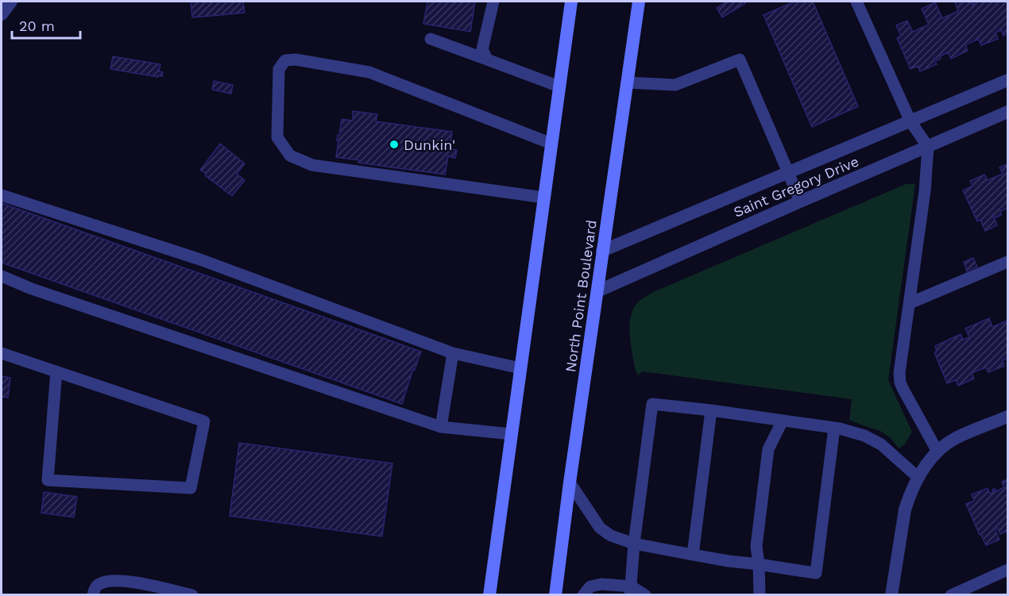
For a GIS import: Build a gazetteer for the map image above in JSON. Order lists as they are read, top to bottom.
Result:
{
  "streets": {
    "main road": ["North Point Boulevard"],
    "street": ["Saint Gregory Drive"]
  },
  "crossings": [
    ["Saint Gregory Drive", "North Point Boulevard"]
  ],
  "places": ["Dunkin'"],
  "scale_bar": "20 m"
}
